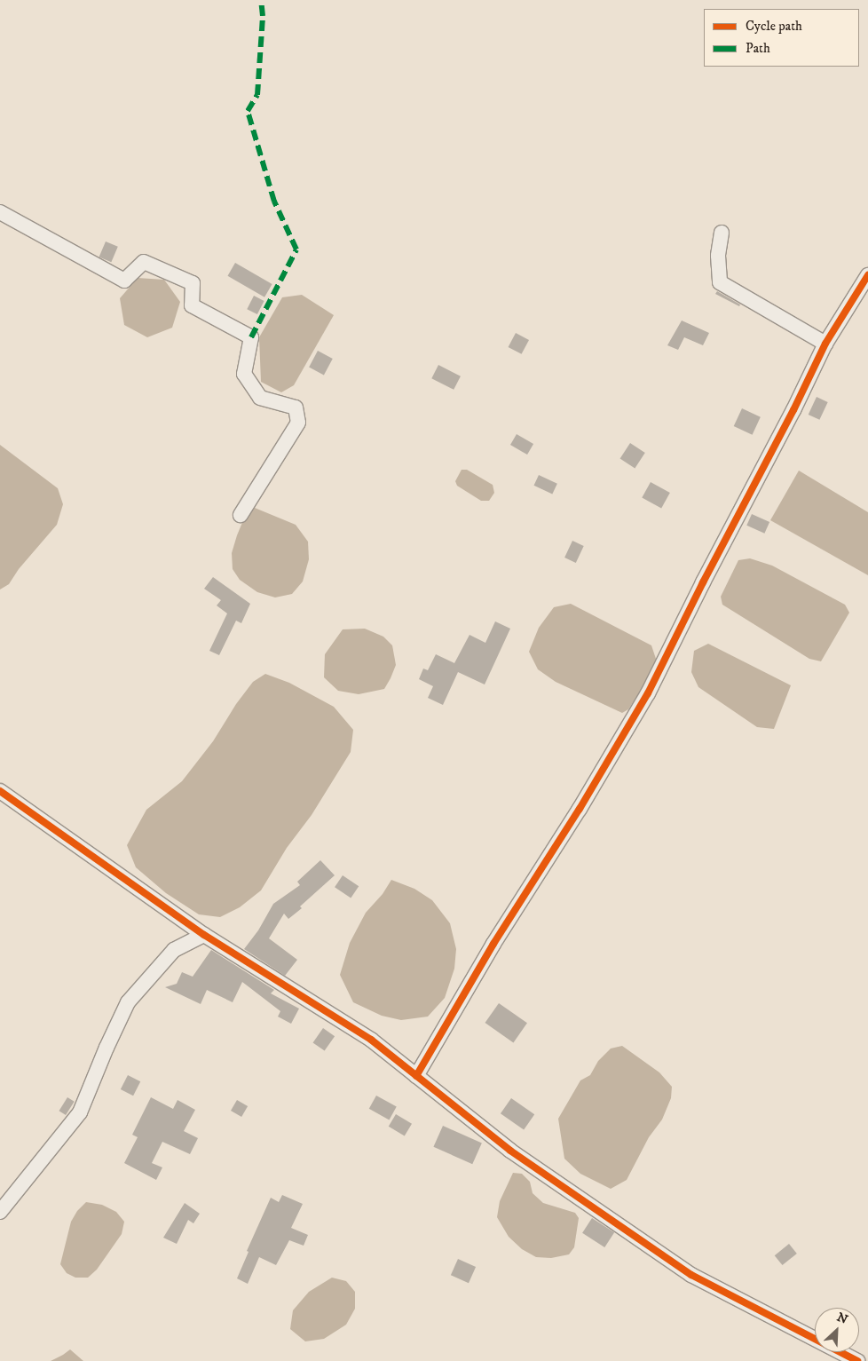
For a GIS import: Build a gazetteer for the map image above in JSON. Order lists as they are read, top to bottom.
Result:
{
  "legend": ["Cycle path", "Path"],
  "north": "top right"
}
